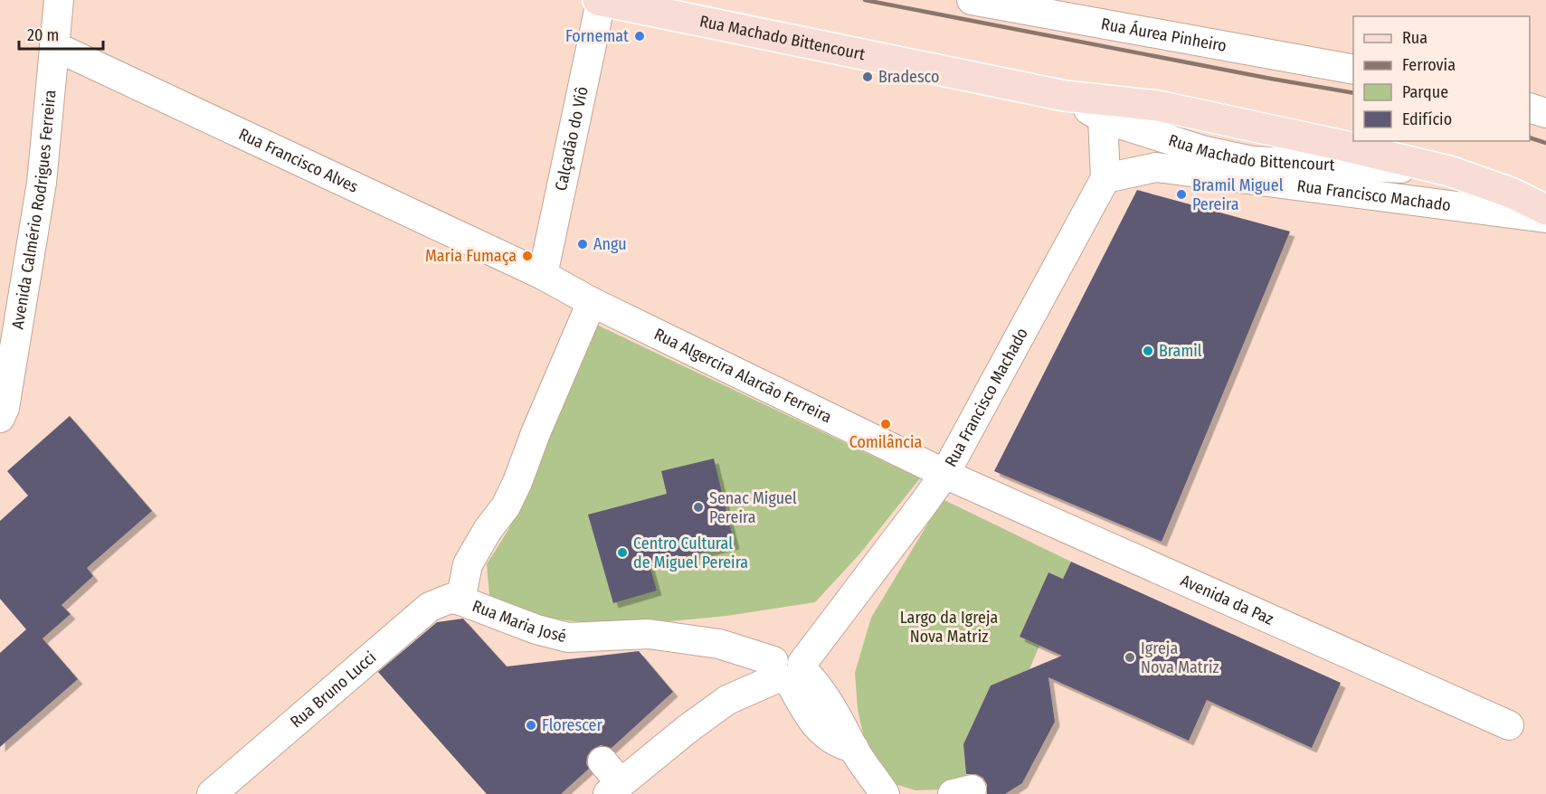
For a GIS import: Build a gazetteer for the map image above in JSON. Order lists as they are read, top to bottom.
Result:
{
  "streets": {
    "main road": ["Rua Machado Bittencourt"],
    "street": [
      "Rua Áurea Pinheiro",
      "Calçadão do Viô",
      "Rua Francisco Alves",
      "Rua Francisco Machado",
      "Avenida Calmério Rodrigues Ferreira",
      "Rua Algercira Alarcão Ferreira",
      "Avenida da Paz",
      "Rua Maria José",
      "Rua Bruno Lucci"
    ]
  },
  "crossings": [
    ["Rua Machado Bittencourt", "Calçadão do Viô"],
    ["Calçadão do Viô", "Rua Francisco Alves"],
    ["Calçadão do Viô", "Rua Algercira Alarcão Ferreira"],
    ["Rua Francisco Alves", "Avenida Calmério Rodrigues Ferreira"],
    ["Rua Francisco Alves", "Rua Algercira Alarcão Ferreira"],
    ["Rua Francisco Machado", "Rua Algercira Alarcão Ferreira"],
    ["Rua Francisco Machado", "Avenida da Paz"],
    ["Rua Francisco Machado", "Rua Maria José"],
    ["Rua Algercira Alarcão Ferreira", "Avenida da Paz"],
    ["Rua Algercira Alarcão Ferreira", "Rua Maria José"],
    ["Rua Maria José", "Rua Bruno Lucci"]
  ],
  "parks": ["Largo da Igreja Nova Matriz"],
  "places": [
    "Fornemat",
    "Bradesco",
    "Bramil Miguel Pereira",
    "Angu",
    "Maria Fumaça",
    "Bramil",
    "Comilância",
    "Senac Miguel Pereira",
    "Centro Cultural de Miguel Pereira",
    "Igreja Nova Matriz",
    "Florescer"
  ],
  "legend": [
    "Rua",
    "Ferrovia",
    "Parque",
    "Edifício"
  ],
  "scale_bar": "20 m"
}
